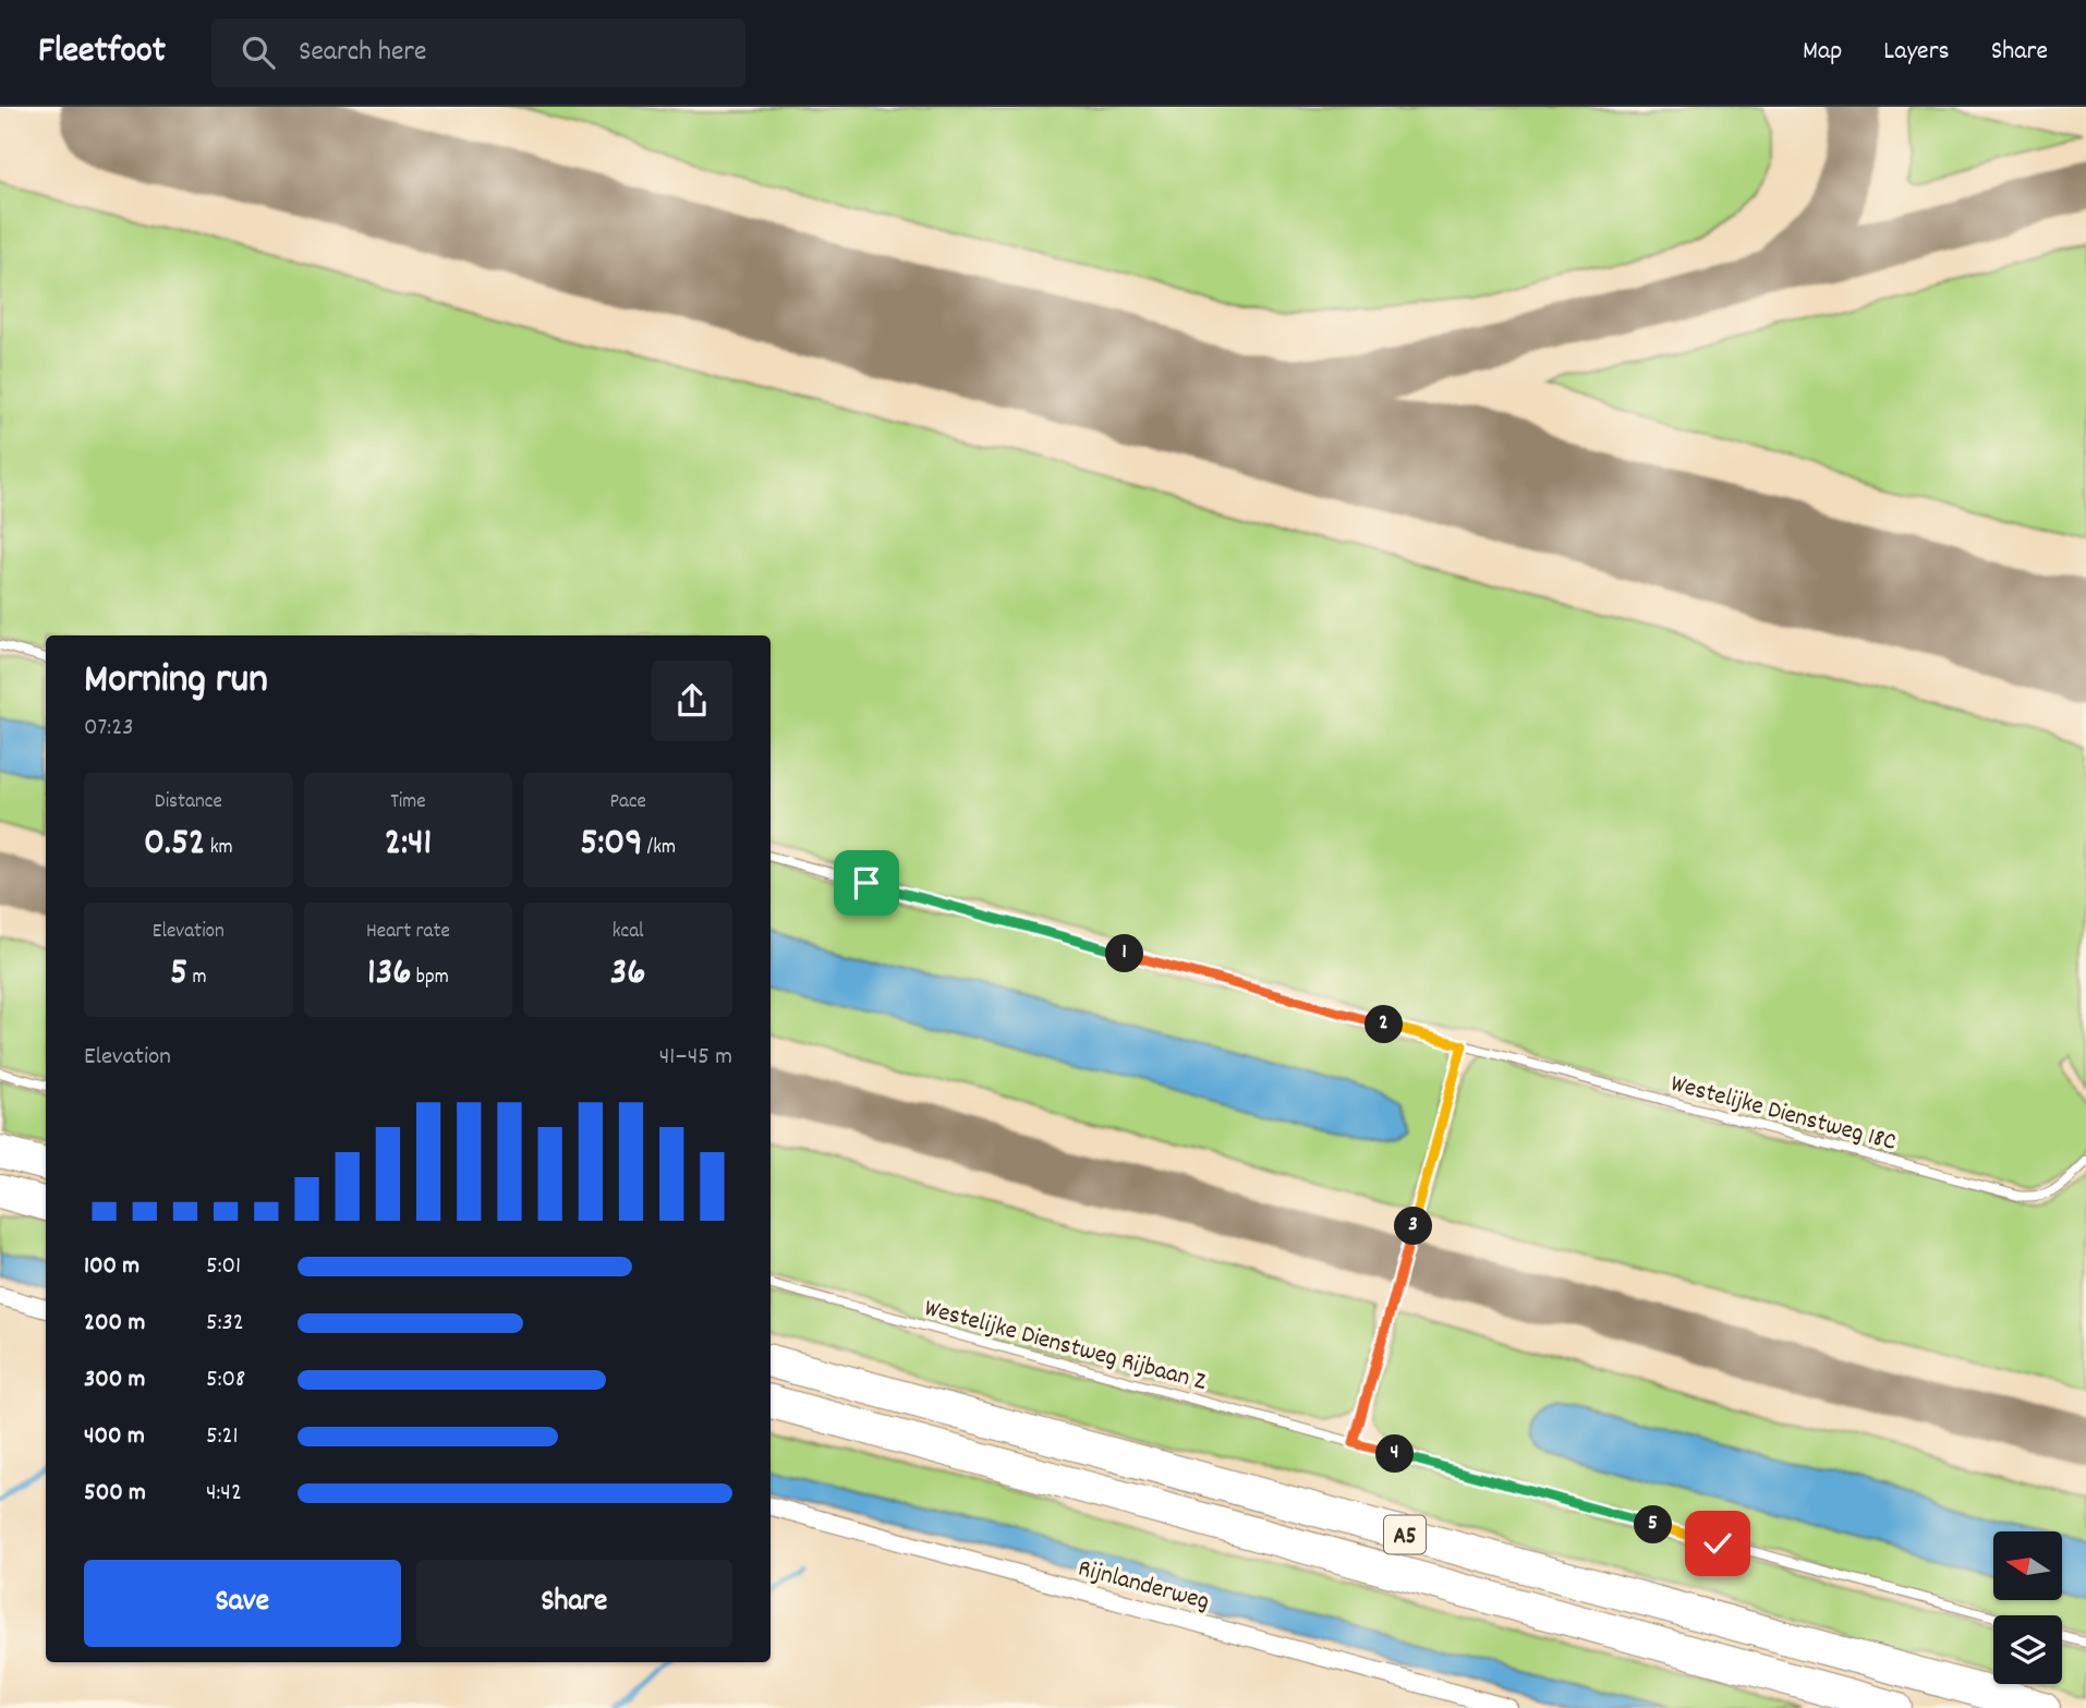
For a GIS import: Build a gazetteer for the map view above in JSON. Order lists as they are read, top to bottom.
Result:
{
  "streets": {
    "highway": ["A5"],
    "street": ["Rijnlanderweg"],
    "lane": ["Westelijke Dienstweg 18C", "Westelijke Dienstweg Rijbaan Z"]
  },
  "north": "left",
  "page": {
    "header": "Fleetfoot",
    "search": "Search here",
    "nav": ["Map", "Layers", "Share"],
    "heading": ["Morning run", "07:23"],
    "stats": [
      ["Distance", "0.52 km"],
      ["Time", "2:41"],
      ["Pace", "5:09 /km"],
      ["Elevation", "5 m"],
      ["Heart rate", "136 bpm"],
      ["kcal", "36"]
    ],
    "pins": [
      "1",
      "2",
      "3",
      "4",
      "5"
    ],
    "chart": ["Elevation", "41–45 m"],
    "list": [
      {
        "name": "100 m",
        "note": "5:01"
      },
      {
        "name": "200 m",
        "note": "5:32"
      },
      {
        "name": "300 m",
        "note": "5:08"
      },
      {
        "name": "400 m",
        "note": "5:21"
      },
      {
        "name": "500 m",
        "note": "4:42"
      }
    ],
    "buttons": ["Save", "Share"]
  }
}
